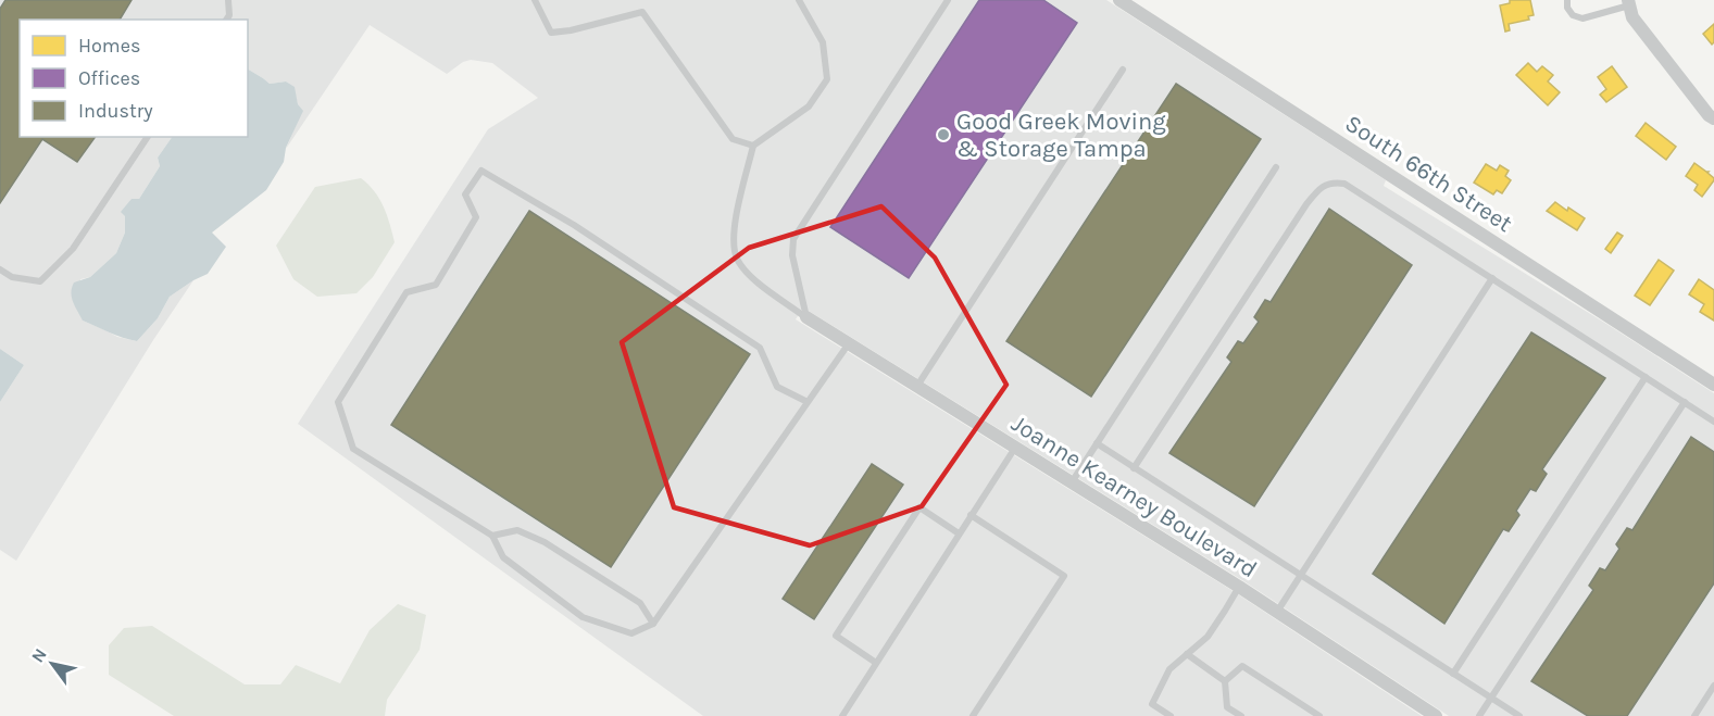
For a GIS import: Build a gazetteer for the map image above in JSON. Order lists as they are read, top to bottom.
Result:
{
  "streets": {
    "street": ["South 66th Street", "Joanne Kearney Boulevard"]
  },
  "places": ["Good Greek Moving & Storage Tampa"],
  "legend": ["Homes", "Offices", "Industry"],
  "north": "top left"
}
